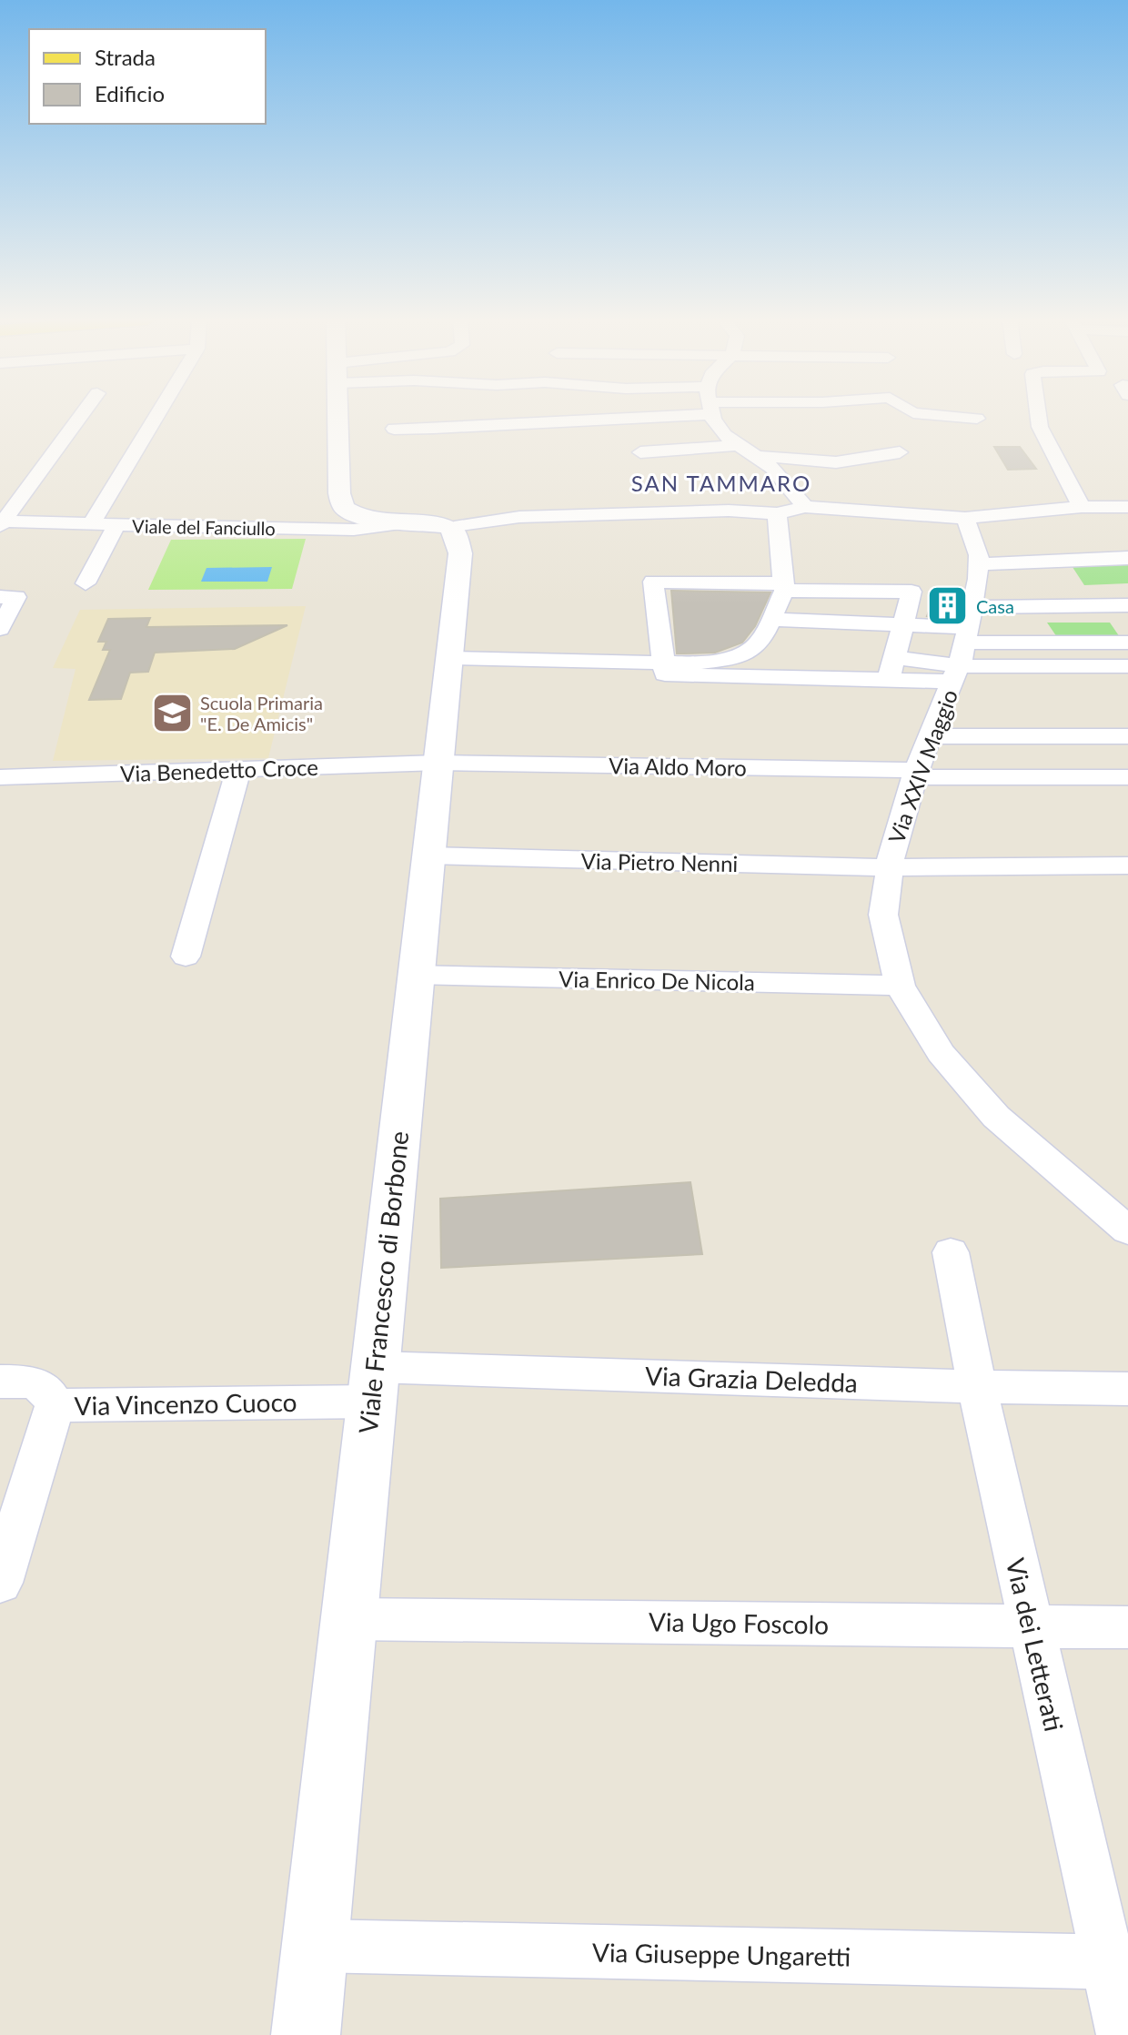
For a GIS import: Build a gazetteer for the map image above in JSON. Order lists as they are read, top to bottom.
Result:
{
  "streets": {
    "street": [
      "Viale del Fanciullo",
      "Via Aldo Moro",
      "Via XXIV Maggio",
      "Via Benedetto Croce",
      "Via Pietro Nenni",
      "Via Enrico De Nicola",
      "Viale Francesco di Borbone",
      "Via Grazia Deledda",
      "Via Vincenzo Cuoco",
      "Via Ugo Foscolo",
      "Via dei Letterati",
      "Via Giuseppe Ungaretti"
    ]
  },
  "crossings": [
    ["Via Aldo Moro", "Via XXIV Maggio"],
    ["Via Aldo Moro", "Via Benedetto Croce"],
    ["Via Aldo Moro", "Viale Francesco di Borbone"],
    ["Via XXIV Maggio", "Via Pietro Nenni"],
    ["Via XXIV Maggio", "Via Enrico De Nicola"],
    ["Via Benedetto Croce", "Viale Francesco di Borbone"],
    ["Via Pietro Nenni", "Viale Francesco di Borbone"],
    ["Via Enrico De Nicola", "Viale Francesco di Borbone"],
    ["Viale Francesco di Borbone", "Via Grazia Deledda"],
    ["Viale Francesco di Borbone", "Via Vincenzo Cuoco"],
    ["Viale Francesco di Borbone", "Via Ugo Foscolo"],
    ["Viale Francesco di Borbone", "Via Giuseppe Ungaretti"],
    ["Via Grazia Deledda", "Via Vincenzo Cuoco"],
    ["Via Grazia Deledda", "Via dei Letterati"],
    ["Via Ugo Foscolo", "Via dei Letterati"],
    ["Via dei Letterati", "Via Giuseppe Ungaretti"]
  ],
  "districts": ["SAN TAMMARO"],
  "places": {
    "building": ["Casa"],
    "school or university": ["Scuola Primaria \"E. De Amicis\""]
  },
  "legend": ["Strada", "Edificio"]
}
